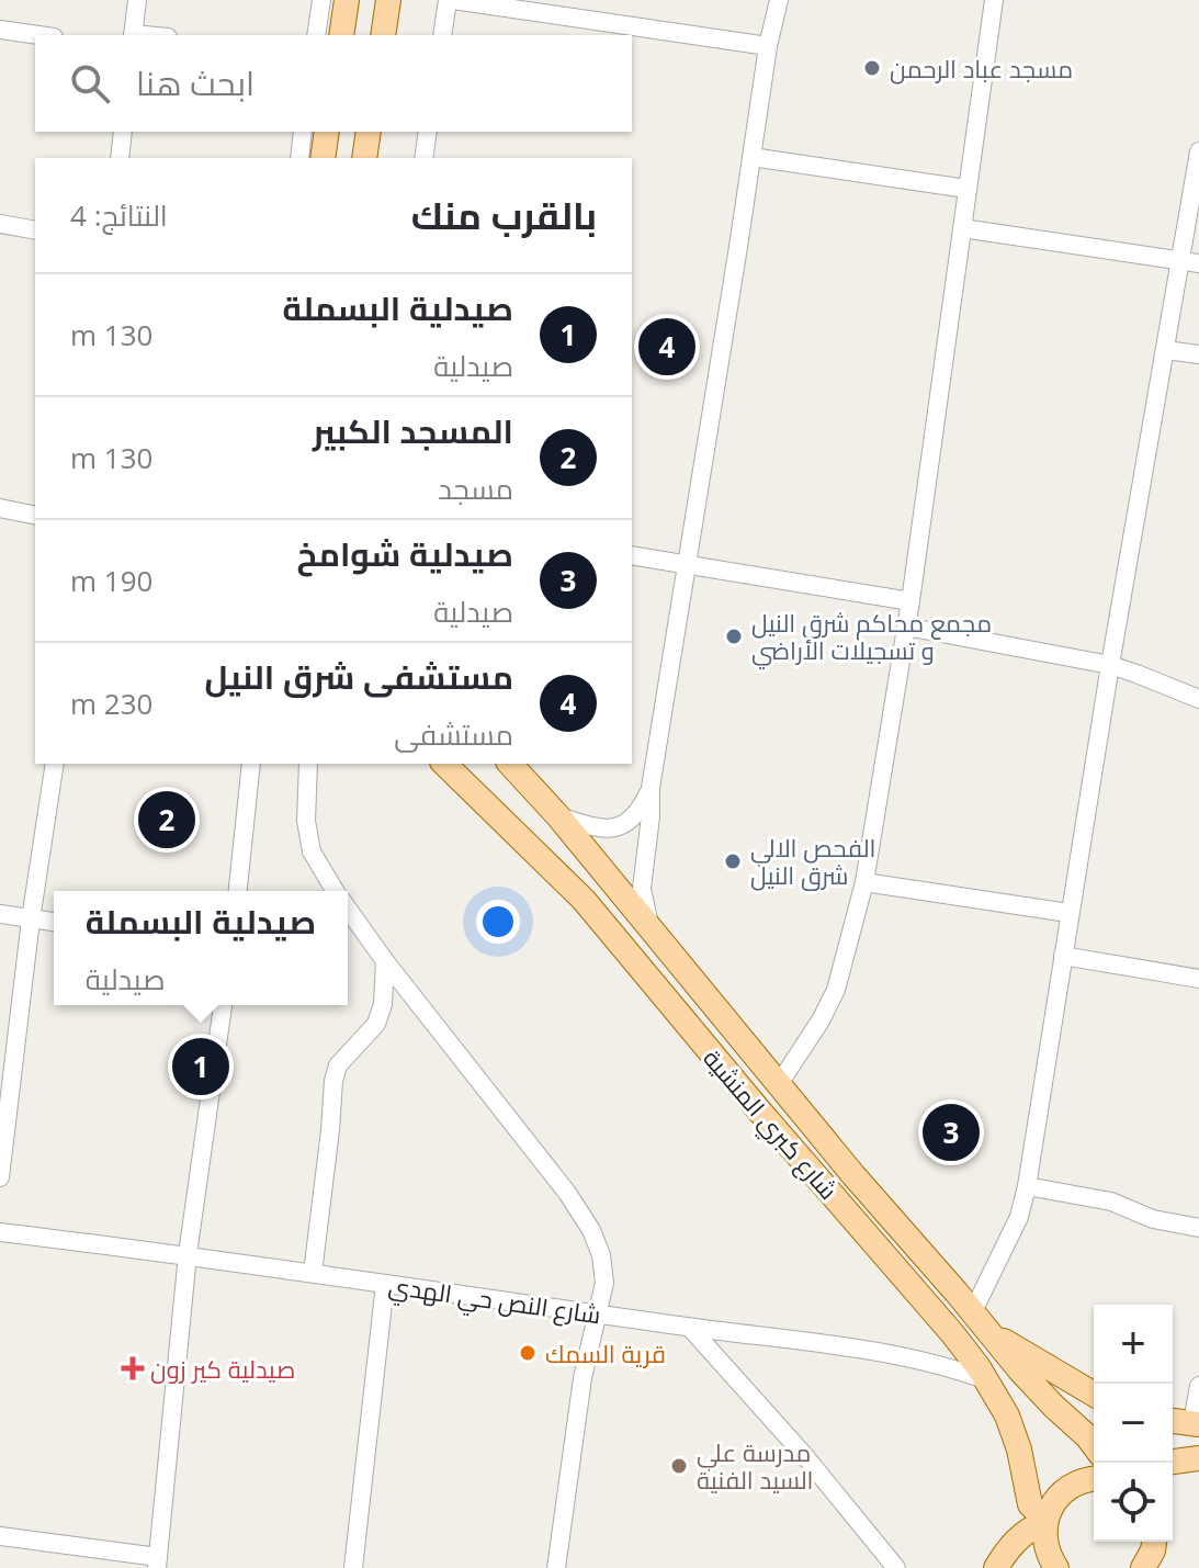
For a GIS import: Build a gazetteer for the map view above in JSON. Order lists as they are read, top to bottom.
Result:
{
  "streets": {
    "main road": ["شارع كبري المنشية"],
    "street": ["شارع النص حي الهدي"]
  },
  "crossings": [
    ["شارع كبري المنشية", "شارع النص حي الهدي"]
  ],
  "places": {
    "other": [
      "مسجد عباد الرحمن",
      "مجمع محاكم شرق النيل و تسجيلات الأراضي",
      "الفحص الالي شرق النيل",
      "قرية السمك",
      "مدرسة علي السيد الفنية"
    ],
    "health": ["صيدلية كير زون"]
  },
  "page": {
    "search": "ابحث هنا",
    "heading": ["بالقرب منك", "النتائج: 4"],
    "list": [
      {
        "mark": "1",
        "name": "صيدلية البسملة",
        "note": "صيدلية",
        "value": "130 m"
      },
      {
        "mark": "2",
        "name": "المسجد الكبير",
        "note": "مسجد",
        "value": "130 m"
      },
      {
        "mark": "3",
        "name": "صيدلية شوامخ",
        "note": "صيدلية",
        "value": "190 m"
      },
      {
        "mark": "4",
        "name": "مستشفى شرق النيل",
        "note": "مستشفى",
        "value": "230 m"
      }
    ],
    "pins": [
      "4",
      "2",
      "1",
      "3"
    ],
    "popup": ["صيدلية البسملة", "صيدلية"],
    "map_buttons": ["+", "−"]
  }
}
